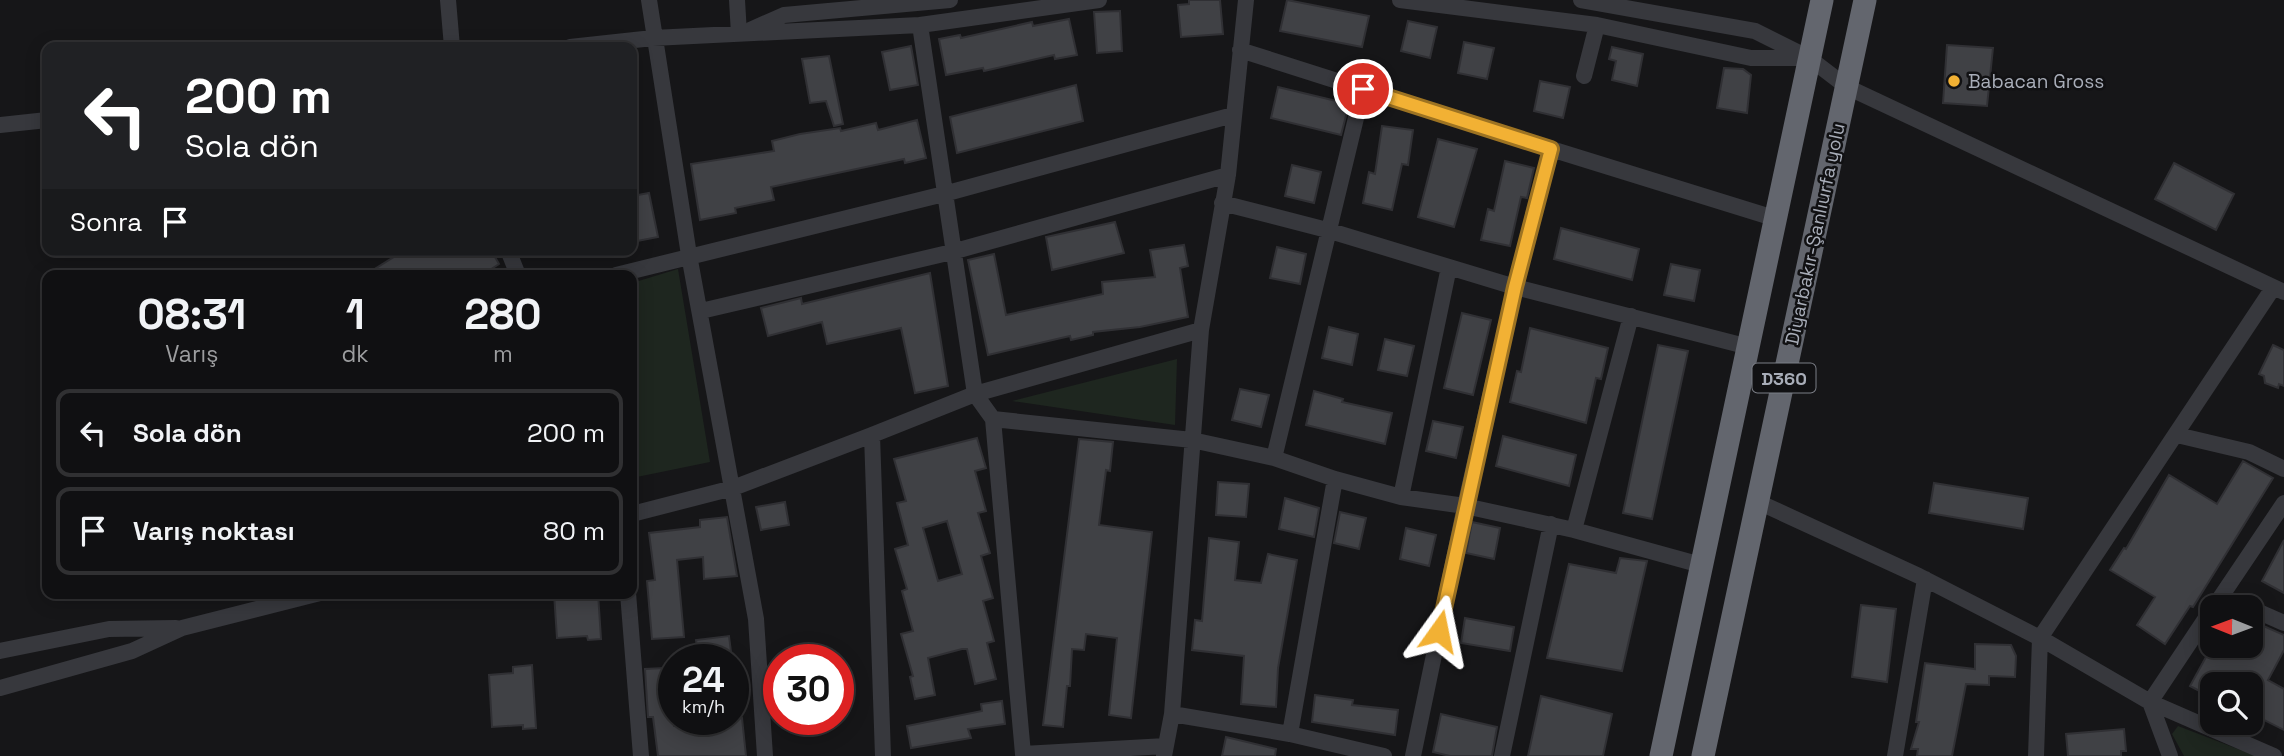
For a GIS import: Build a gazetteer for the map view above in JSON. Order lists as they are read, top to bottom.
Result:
{
  "streets": {
    "highway": ["Diyarbakır-Şanlıurfa yolu", "D360"]
  },
  "places": ["Babacan Gross"],
  "north": "left",
  "page": {
    "turn": ["200 m", "Sola dön"],
    "then": "Sonra",
    "eta": [
      "08:31",
      "Varış",
      "1",
      "dk",
      "280",
      "m"
    ],
    "list": [
      {
        "name": "Sola dön",
        "value": "200 m"
      },
      {
        "name": "Varış noktası",
        "value": "80 m"
      }
    ],
    "speed": "24 km/h",
    "limit": "30"
  }
}
